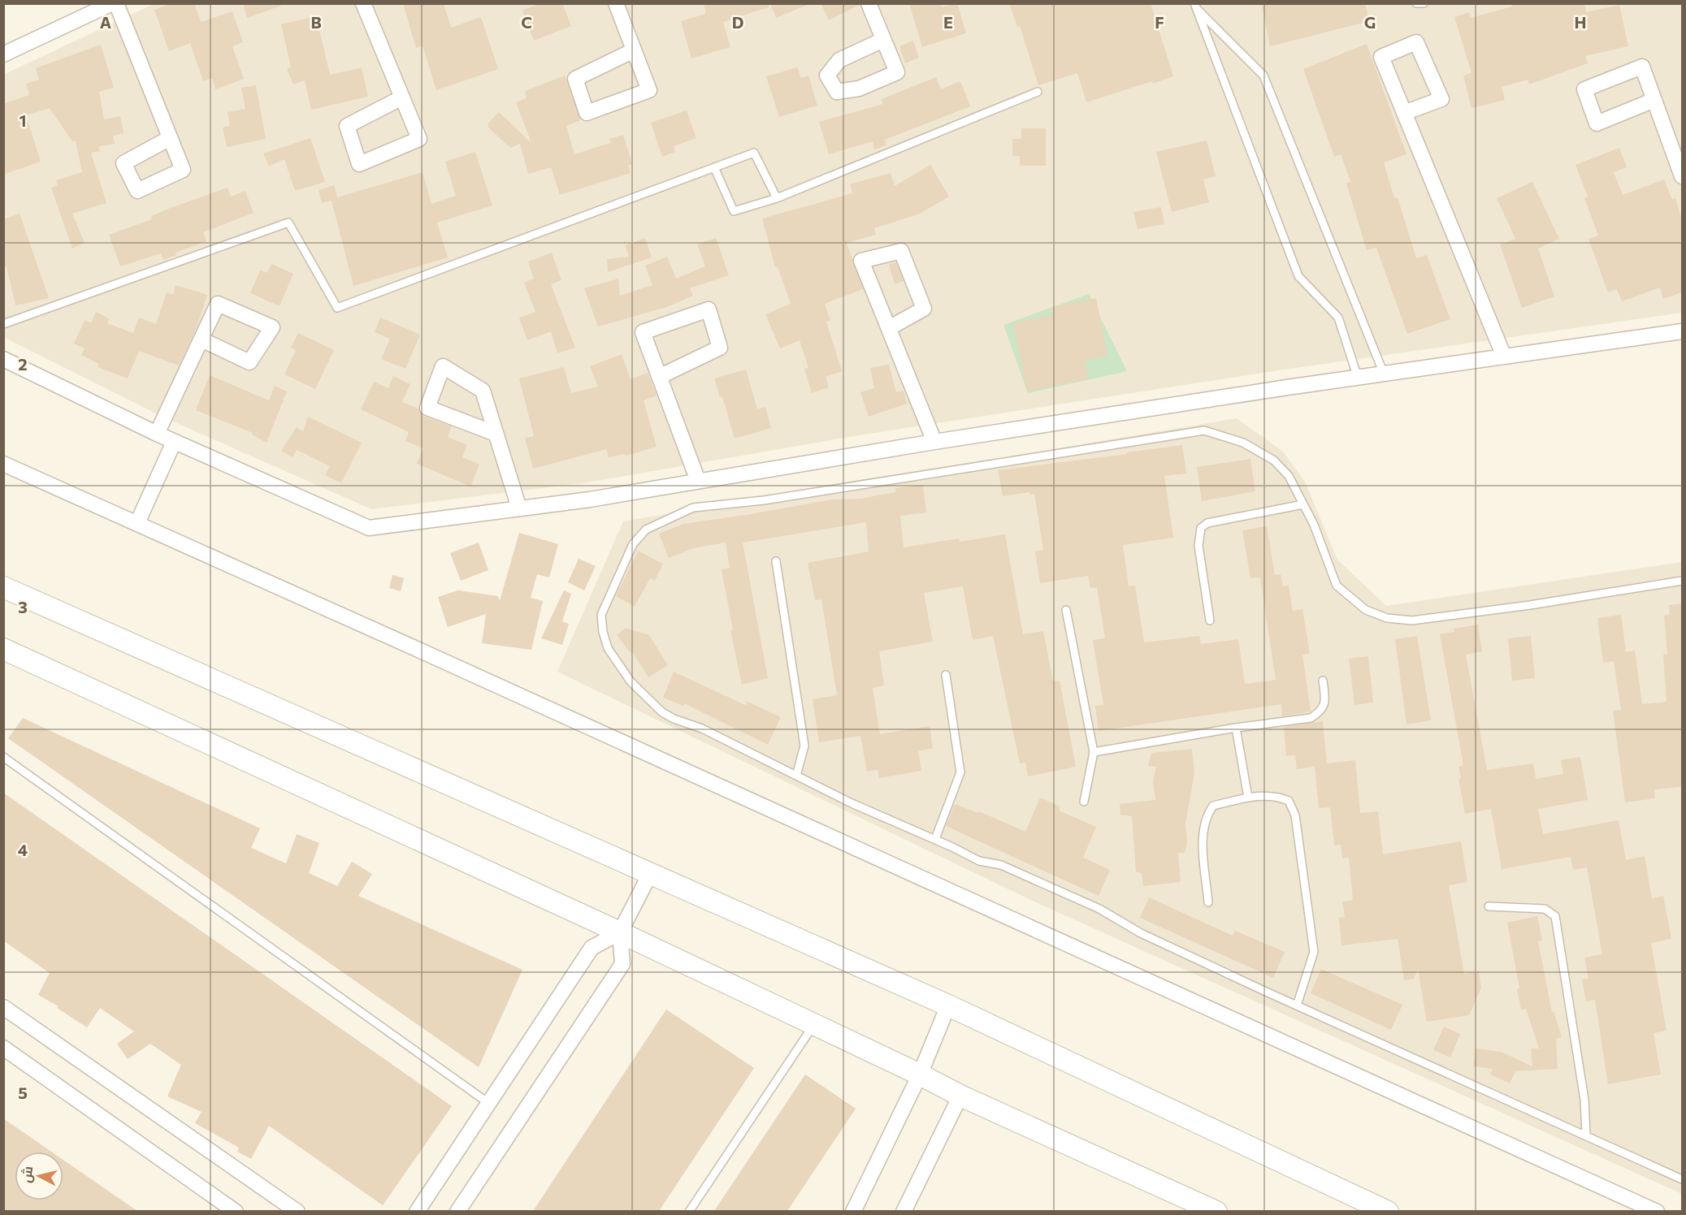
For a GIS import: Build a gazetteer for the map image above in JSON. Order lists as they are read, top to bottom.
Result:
{
  "north": "left",
  "grid": {
    "columns": [
      "A",
      "B",
      "C",
      "D",
      "E",
      "F",
      "G",
      "H"
    ],
    "rows": [
      "1",
      "2",
      "3",
      "4",
      "5"
    ]
  }
}
